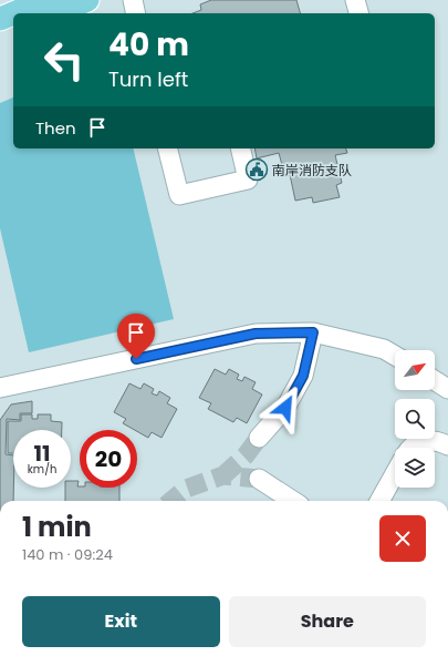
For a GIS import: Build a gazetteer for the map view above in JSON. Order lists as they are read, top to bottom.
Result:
{
  "places": {
    "public building": ["南岸消防支队"]
  },
  "north": "top right",
  "page": {
    "turn": ["40 m", "Turn left"],
    "then": "Then",
    "speed": "11 km/h",
    "limit": "20",
    "heading": ["1 min", "140 m · 09:24"],
    "buttons": ["Exit", "Share"]
  }
}
